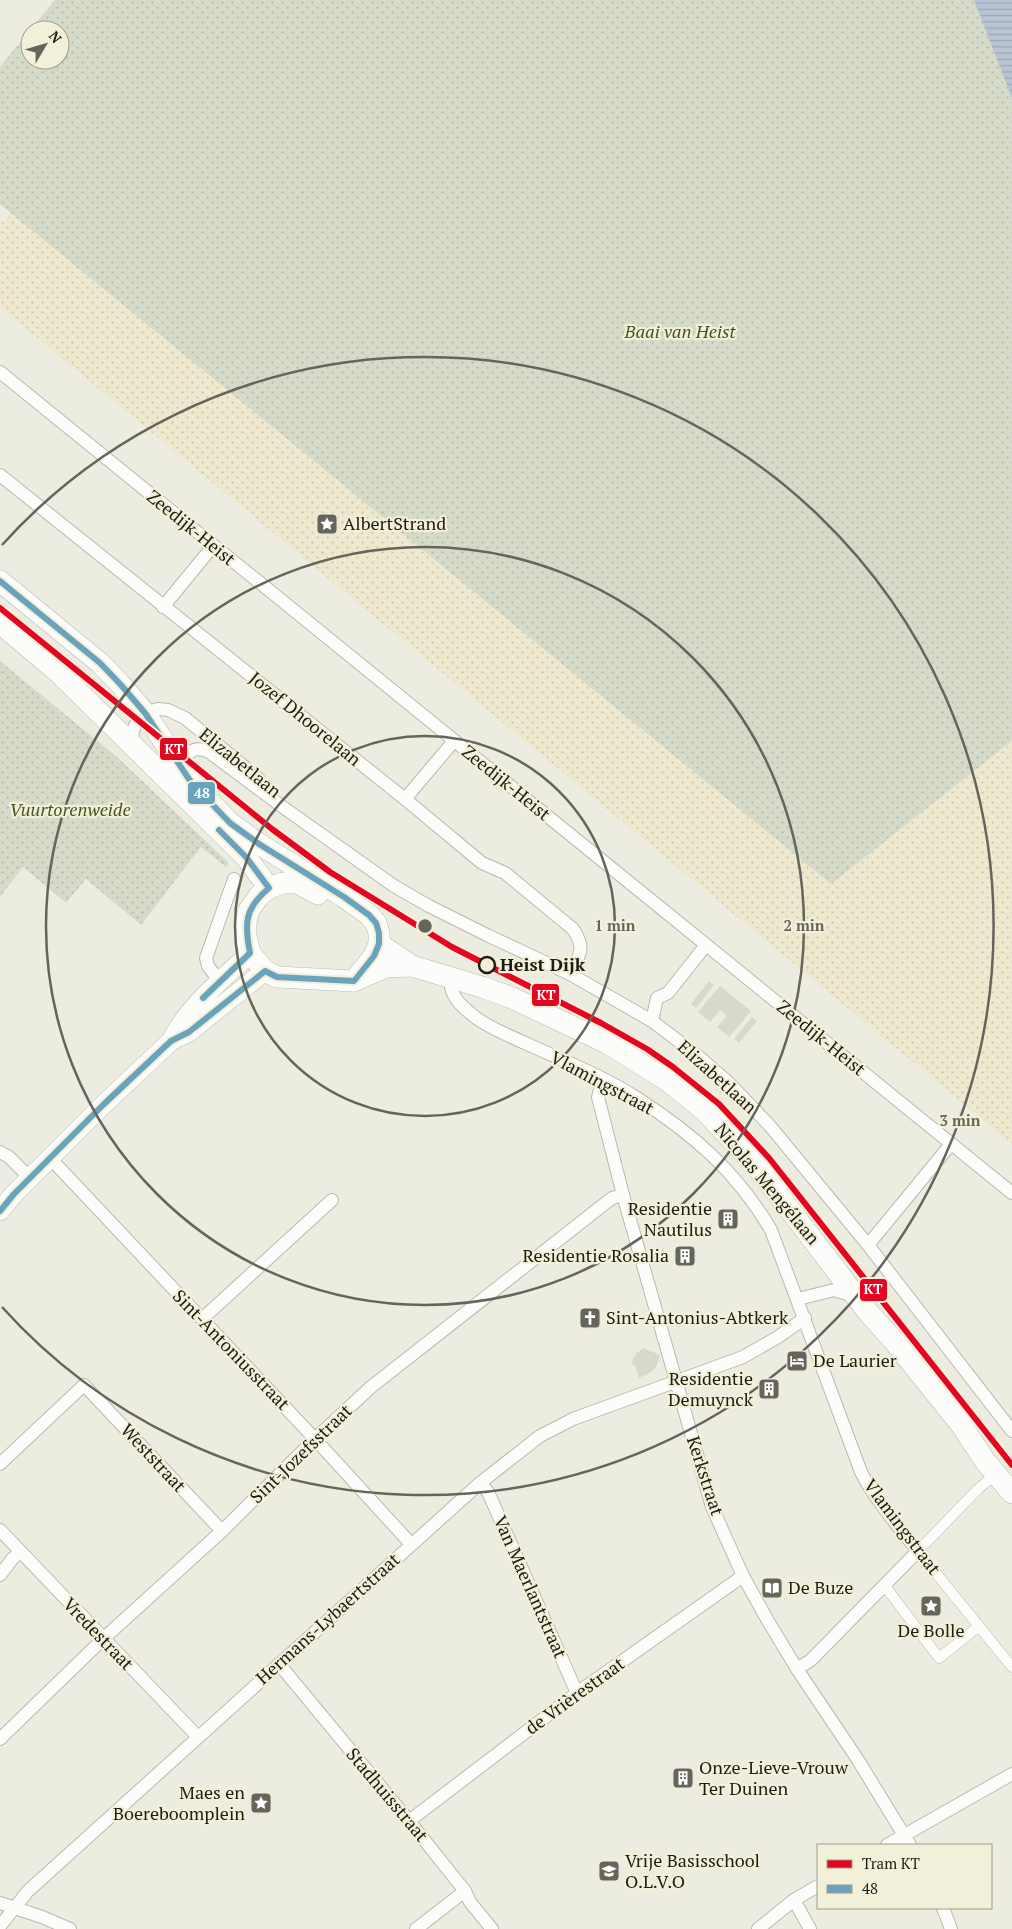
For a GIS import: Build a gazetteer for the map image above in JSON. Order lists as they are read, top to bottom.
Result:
{
  "streets": {
    "main road": ["Elizabetlaan", "Nicolas Mengélaan"],
    "street": [
      "Zeedijk-Heist",
      "Jozef Dhoorelaan",
      "Vlamingstraat",
      "Sint-Antoniusstraat",
      "Sint-Jozefsstraat",
      "Weststraat",
      "Kerkstraat",
      "Van Maerlantstraat",
      "Hermans-Lybaertstraat",
      "Vredestraat",
      "de Vrièrestraat",
      "Stadhuisstraat"
    ]
  },
  "crossings": [
    ["Jozef Dhoorelaan", "Elizabetlaan"],
    ["Elizabetlaan", "Nicolas Mengélaan"],
    ["Vlamingstraat", "Nicolas Mengélaan"],
    ["Vlamingstraat", "Kerkstraat"],
    ["Vlamingstraat", "Hermans-Lybaertstraat"],
    ["Sint-Antoniusstraat", "Sint-Jozefsstraat"],
    ["Sint-Antoniusstraat", "Hermans-Lybaertstraat"],
    ["Sint-Jozefsstraat", "Weststraat"],
    ["Sint-Jozefsstraat", "Kerkstraat"],
    ["Sint-Jozefsstraat", "Vredestraat"],
    ["Kerkstraat", "Hermans-Lybaertstraat"],
    ["Kerkstraat", "de Vrièrestraat"],
    ["Van Maerlantstraat", "Hermans-Lybaertstraat"],
    ["Van Maerlantstraat", "de Vrièrestraat"],
    ["Hermans-Lybaertstraat", "Vredestraat"],
    ["Hermans-Lybaertstraat", "Stadhuisstraat"],
    ["de Vrièrestraat", "Stadhuisstraat"]
  ],
  "parks": ["Baai van Heist", "Vuurtorenweide"],
  "places": {
    "place": ["AlbertStrand", "De Bolle", "Maes en Boereboomplein"],
    "other": ["Heist Dijk"],
    "building": [
      "Residentie Nautilus",
      "Residentie Rosalia",
      "Residentie Demuynck",
      "Onze-Lieve-Vrouw Ter Duinen"
    ],
    "church": ["Sint-Antonius-Abtkerk"],
    "hotel": ["De Laurier"],
    "library": ["De Buze"],
    "school or university": ["Vrije Basisschool O.L.V.O"]
  },
  "lines": ["transit line 48", "tram line KT"],
  "legend": ["Tram KT", "48"],
  "north": "top right",
  "rings": ["1 min", "2 min", "3 min"]
}
